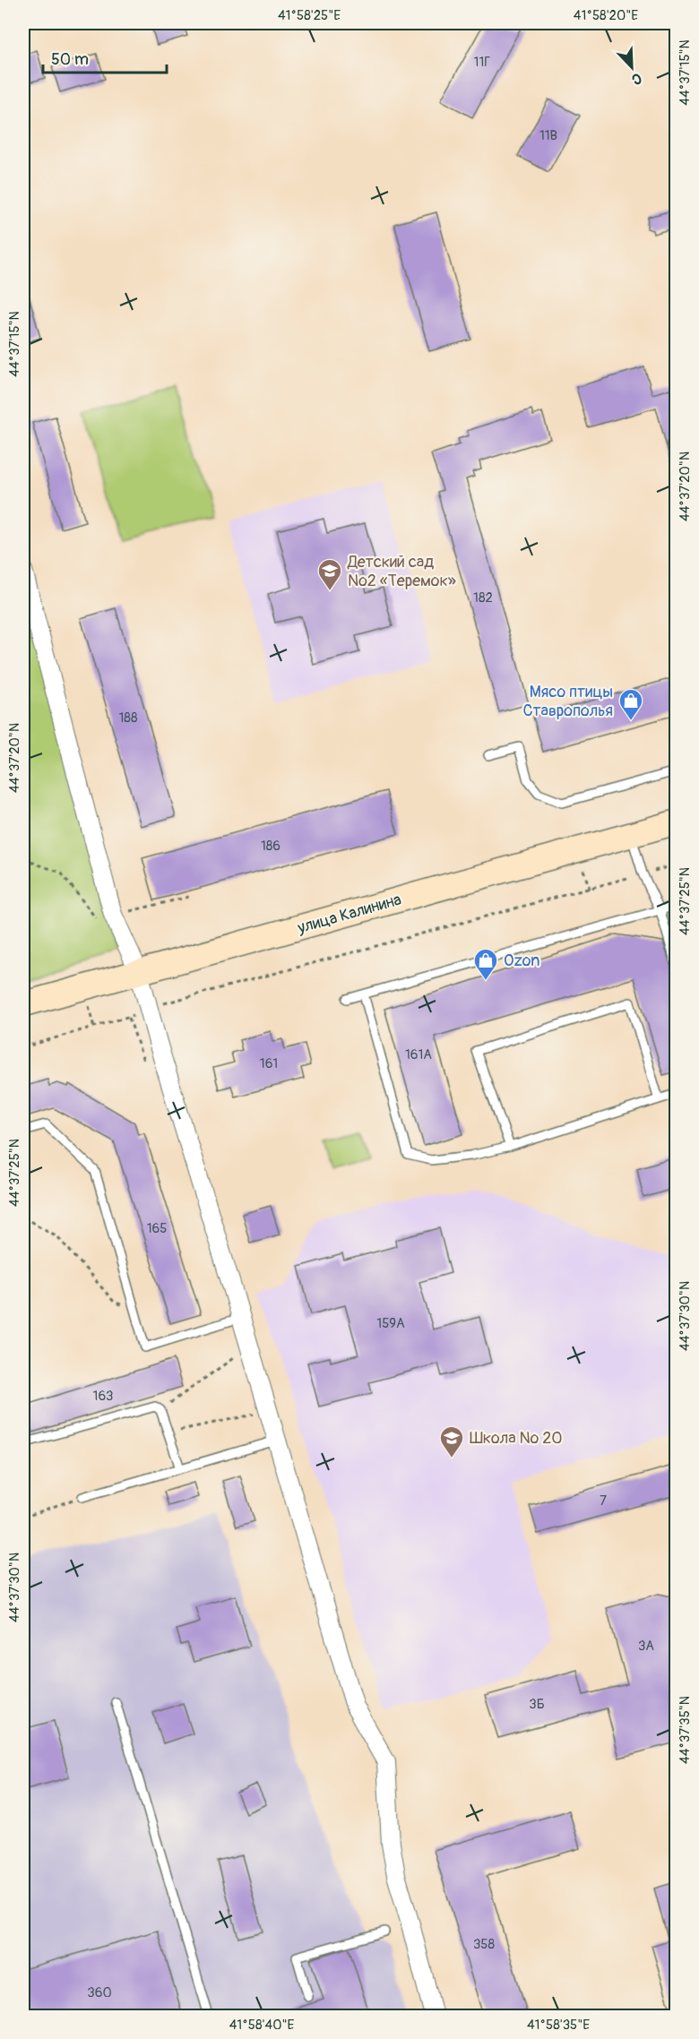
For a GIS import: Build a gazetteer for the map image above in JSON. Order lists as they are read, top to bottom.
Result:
{
  "streets": {
    "main road": ["улица Калинина"]
  },
  "places": {
    "school or university": ["Детский сад №2 «Теремок»", "Школа № 20"],
    "shop": ["Мясо птицы Ставрополья", "Ozon"]
  },
  "house_numbers": [
    "11Г",
    "11В",
    "182",
    "188",
    "186",
    "161А",
    "161",
    "165",
    "159А",
    "163",
    "7",
    "3А",
    "3Б",
    "358",
    "360"
  ],
  "scale_bar": "50 m",
  "north": "bottom right",
  "coordinates": [
    "41°58'25\"E",
    "41°58'20\"E",
    "44°37'15\"N",
    "44°37'20\"N",
    "44°37'25\"N",
    "44°37'30\"N",
    "44°37'35\"N",
    "41°58'40\"E",
    "41°58'35\"E"
  ]
}
